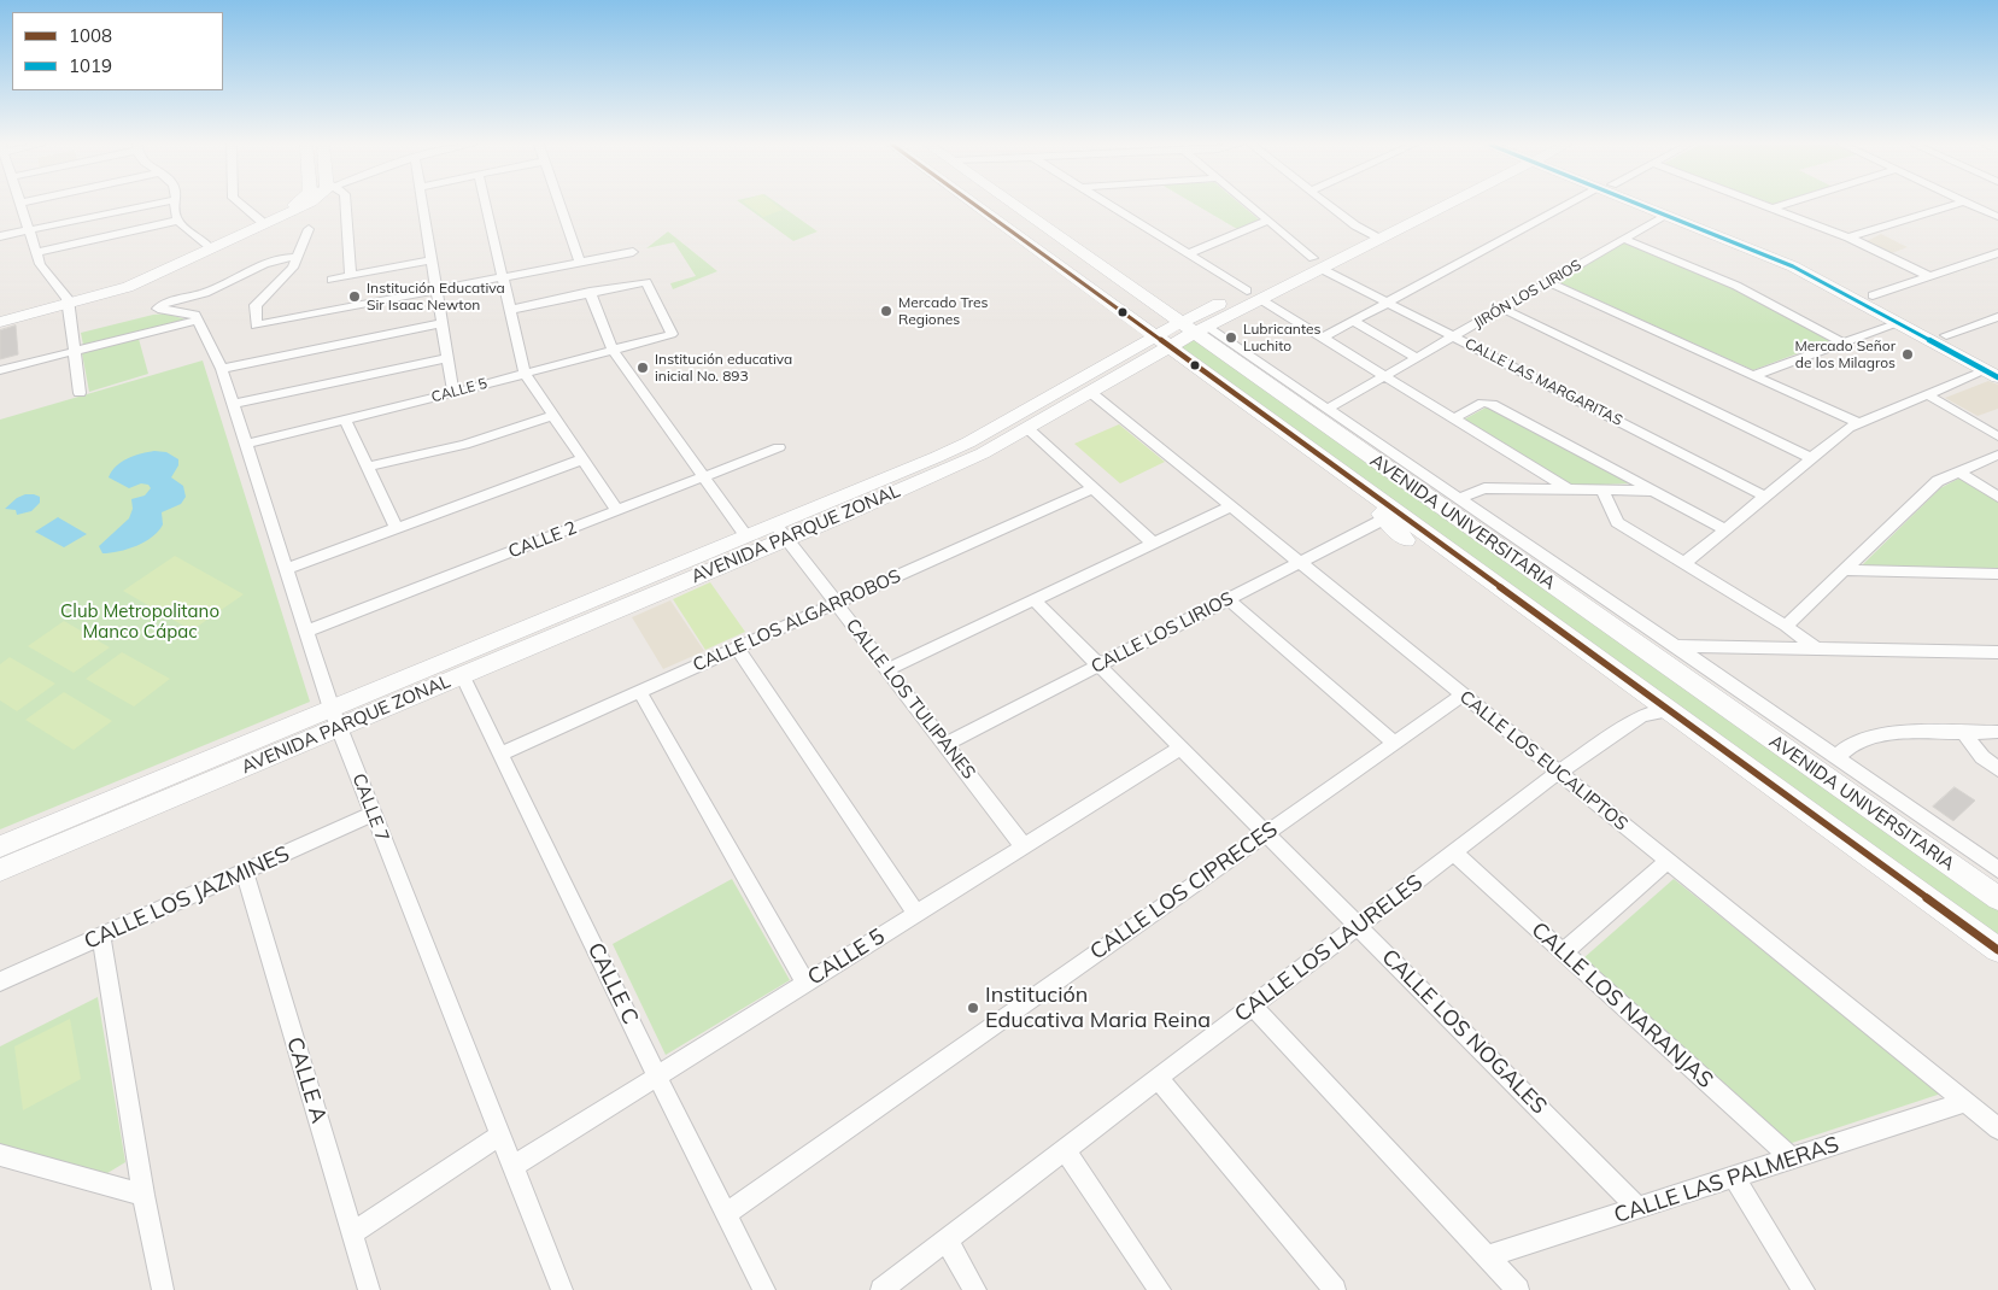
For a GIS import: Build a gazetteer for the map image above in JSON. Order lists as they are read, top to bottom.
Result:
{
  "streets": {
    "main road": ["AVENIDA UNIVERSITARIA", "AVENIDA PARQUE ZONAL"],
    "street": [
      "JIRÓN LOS LIRIOS",
      "CALLE LAS MARGARITAS",
      "CALLE 5",
      "CALLE 2",
      "CALLE LOS ALGARROBOS",
      "CALLE LOS LIRIOS",
      "CALLE LOS TULIPANES",
      "CALLE LOS EUCALIPTOS",
      "CALLE 7",
      "CALLE LOS CIPRECES",
      "CALLE LOS JAZMINES",
      "CALLE LOS LAURELES",
      "CALLE C",
      "CALLE LOS NARANJAS",
      "CALLE LOS NOGALES",
      "CALLE A",
      "CALLE LAS PALMERAS"
    ]
  },
  "crossings": [
    ["JIRÓN LOS LIRIOS", "CALLE LAS MARGARITAS"],
    ["JIRÓN LOS LIRIOS", "AVENIDA UNIVERSITARIA"],
    ["CALLE LAS MARGARITAS", "AVENIDA PARQUE ZONAL"],
    ["CALLE 5", "CALLE LOS TULIPANES"],
    ["CALLE 5", "CALLE 7"],
    ["CALLE 5", "CALLE C"],
    ["CALLE 5", "CALLE LOS NOGALES"],
    ["AVENIDA UNIVERSITARIA", "AVENIDA PARQUE ZONAL"],
    ["AVENIDA UNIVERSITARIA", "CALLE LOS LAURELES"],
    ["AVENIDA PARQUE ZONAL", "CALLE LOS TULIPANES"],
    ["AVENIDA PARQUE ZONAL", "CALLE LOS EUCALIPTOS"],
    ["AVENIDA PARQUE ZONAL", "CALLE 7"],
    ["AVENIDA PARQUE ZONAL", "CALLE C"],
    ["CALLE 2", "CALLE 7"],
    ["CALLE LOS ALGARROBOS", "CALLE LOS TULIPANES"],
    ["CALLE LOS ALGARROBOS", "CALLE C"],
    ["CALLE LOS LIRIOS", "CALLE LOS TULIPANES"],
    ["CALLE LOS LIRIOS", "CALLE LOS EUCALIPTOS"],
    ["CALLE LOS LIRIOS", "CALLE LOS NOGALES"],
    ["CALLE LOS EUCALIPTOS", "CALLE LOS CIPRECES"],
    ["CALLE LOS EUCALIPTOS", "CALLE LOS LAURELES"],
    ["CALLE LOS EUCALIPTOS", "CALLE LAS PALMERAS"],
    ["CALLE 7", "CALLE LOS JAZMINES"],
    ["CALLE LOS CIPRECES", "CALLE C"],
    ["CALLE LOS CIPRECES", "CALLE LOS NOGALES"],
    ["CALLE LOS JAZMINES", "CALLE A"],
    ["CALLE LOS LAURELES", "CALLE LOS NARANJAS"],
    ["CALLE LOS LAURELES", "CALLE LOS NOGALES"],
    ["CALLE LOS NARANJAS", "CALLE LAS PALMERAS"],
    ["CALLE LOS NOGALES", "CALLE LAS PALMERAS"]
  ],
  "parks": ["Club Metropolitano Manco Cápac"],
  "places": [
    "Institución Educativa Sir Isaac Newton",
    "Mercado Tres Regiones",
    "Lubricantes Luchito",
    "Mercado Señor de los Milagros",
    "Institución educativa inicial No. 893",
    "Institución Educativa Maria Reina"
  ],
  "lines": ["transit line 1008", "transit line 1019"],
  "legend": ["1008", "1019"]
}
